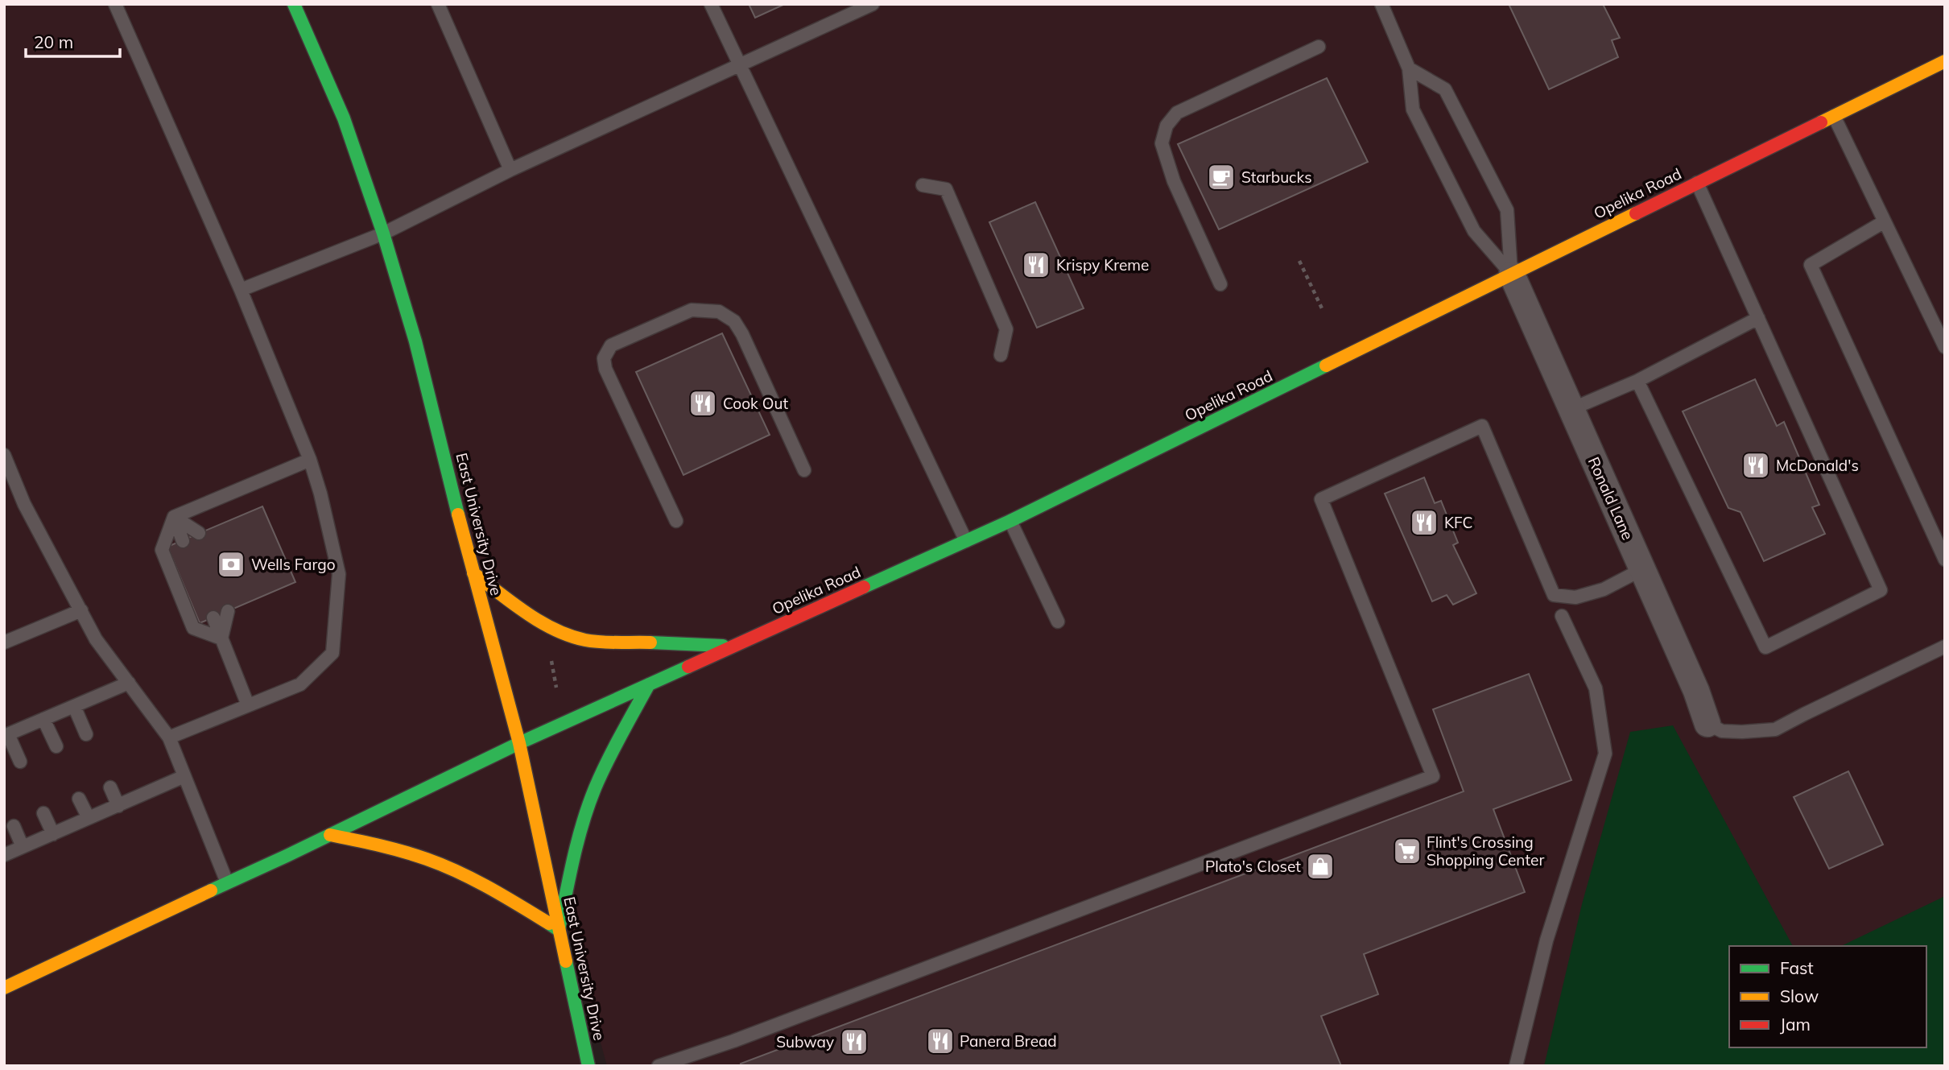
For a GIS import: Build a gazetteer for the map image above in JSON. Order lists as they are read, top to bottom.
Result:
{
  "streets": {
    "main road": ["Opelika Road", "East University Drive"],
    "street": ["Ronald Lane"]
  },
  "crossings": [
    ["Opelika Road", "Ronald Lane"],
    ["Opelika Road", "East University Drive"]
  ],
  "places": {
    "cafe": ["Starbucks"],
    "restaurant": [
      "Krispy Kreme",
      "Cook Out",
      "McDonald's",
      "KFC",
      "Panera Bread",
      "Subway"
    ],
    "bank": ["Wells Fargo"],
    "supermarket": ["Flint's Crossing Shopping Center"],
    "shop": ["Plato's Closet"]
  },
  "legend": ["Fast", "Slow", "Jam"],
  "scale_bar": "20 m"
}
